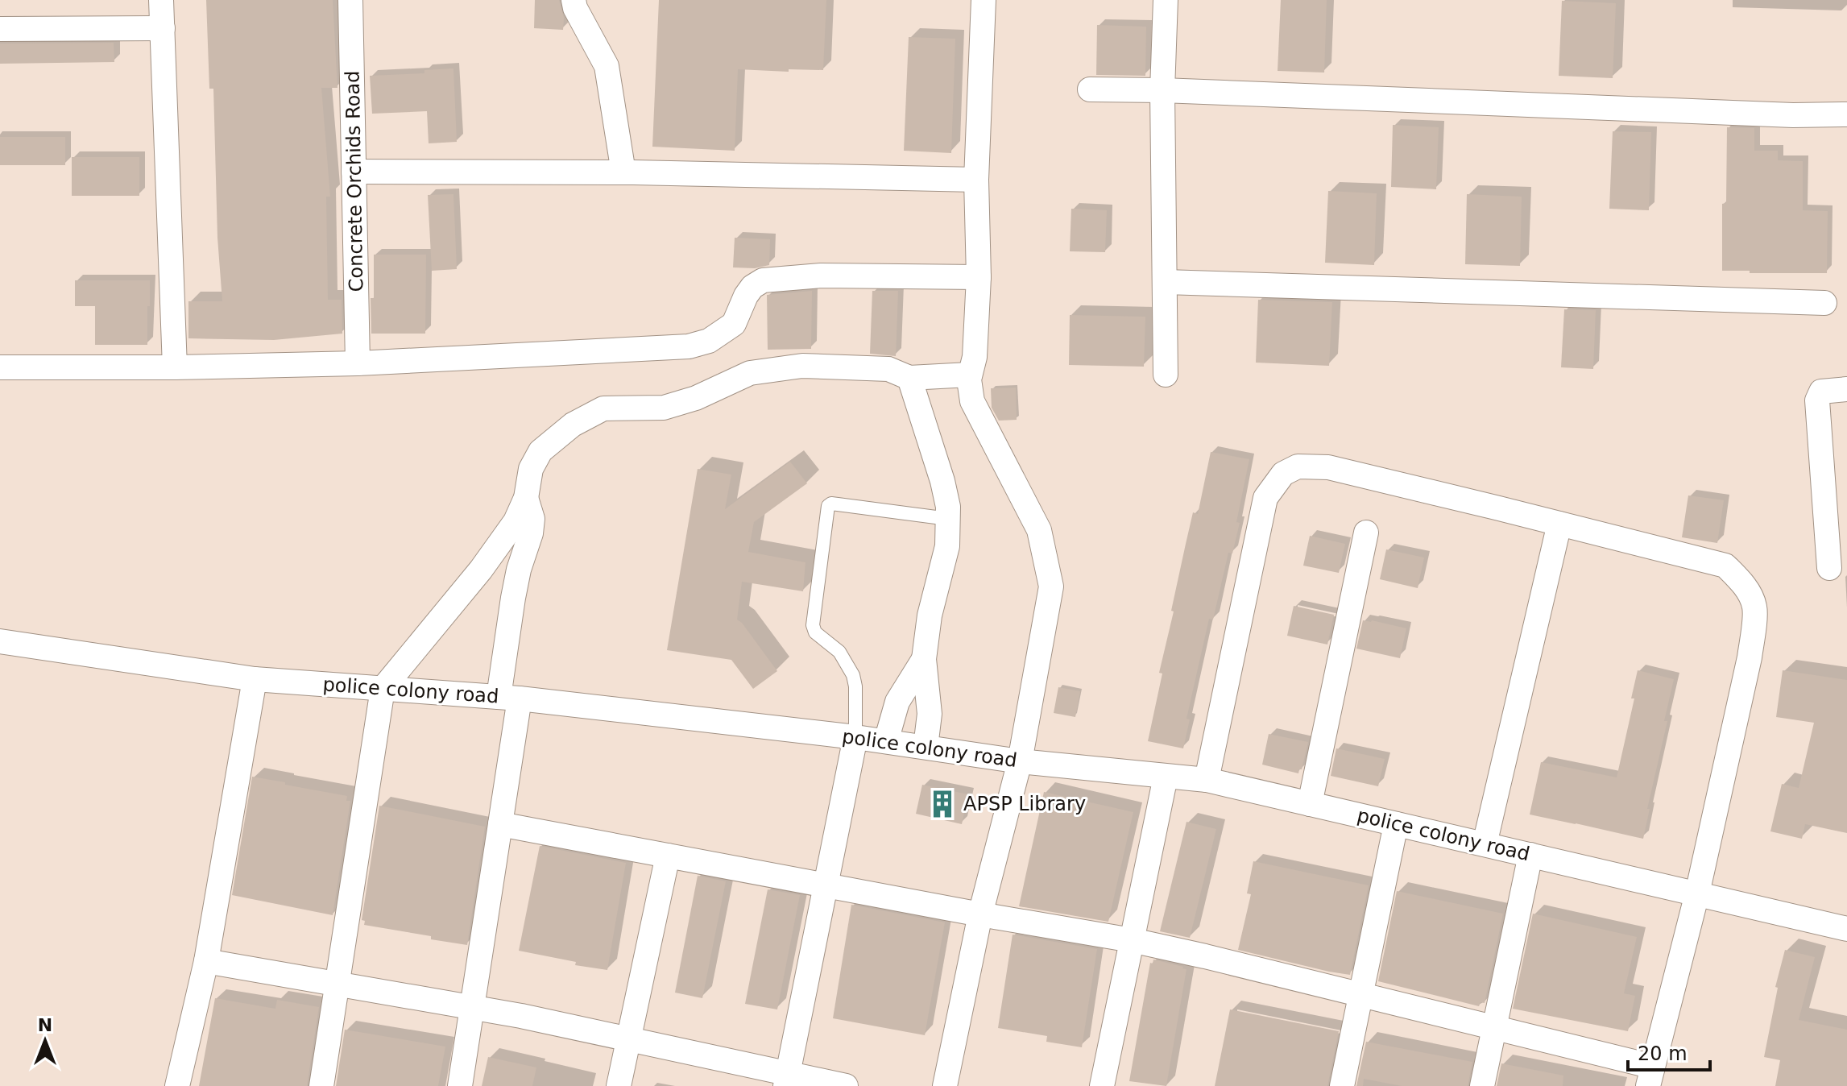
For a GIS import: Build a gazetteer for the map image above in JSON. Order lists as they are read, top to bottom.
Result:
{
  "streets": {
    "street": ["Concrete Orchids Road", "police colony road"]
  },
  "places": {
    "building": ["APSP Library"]
  },
  "scale_bar": "20 m",
  "north": "top"
}
